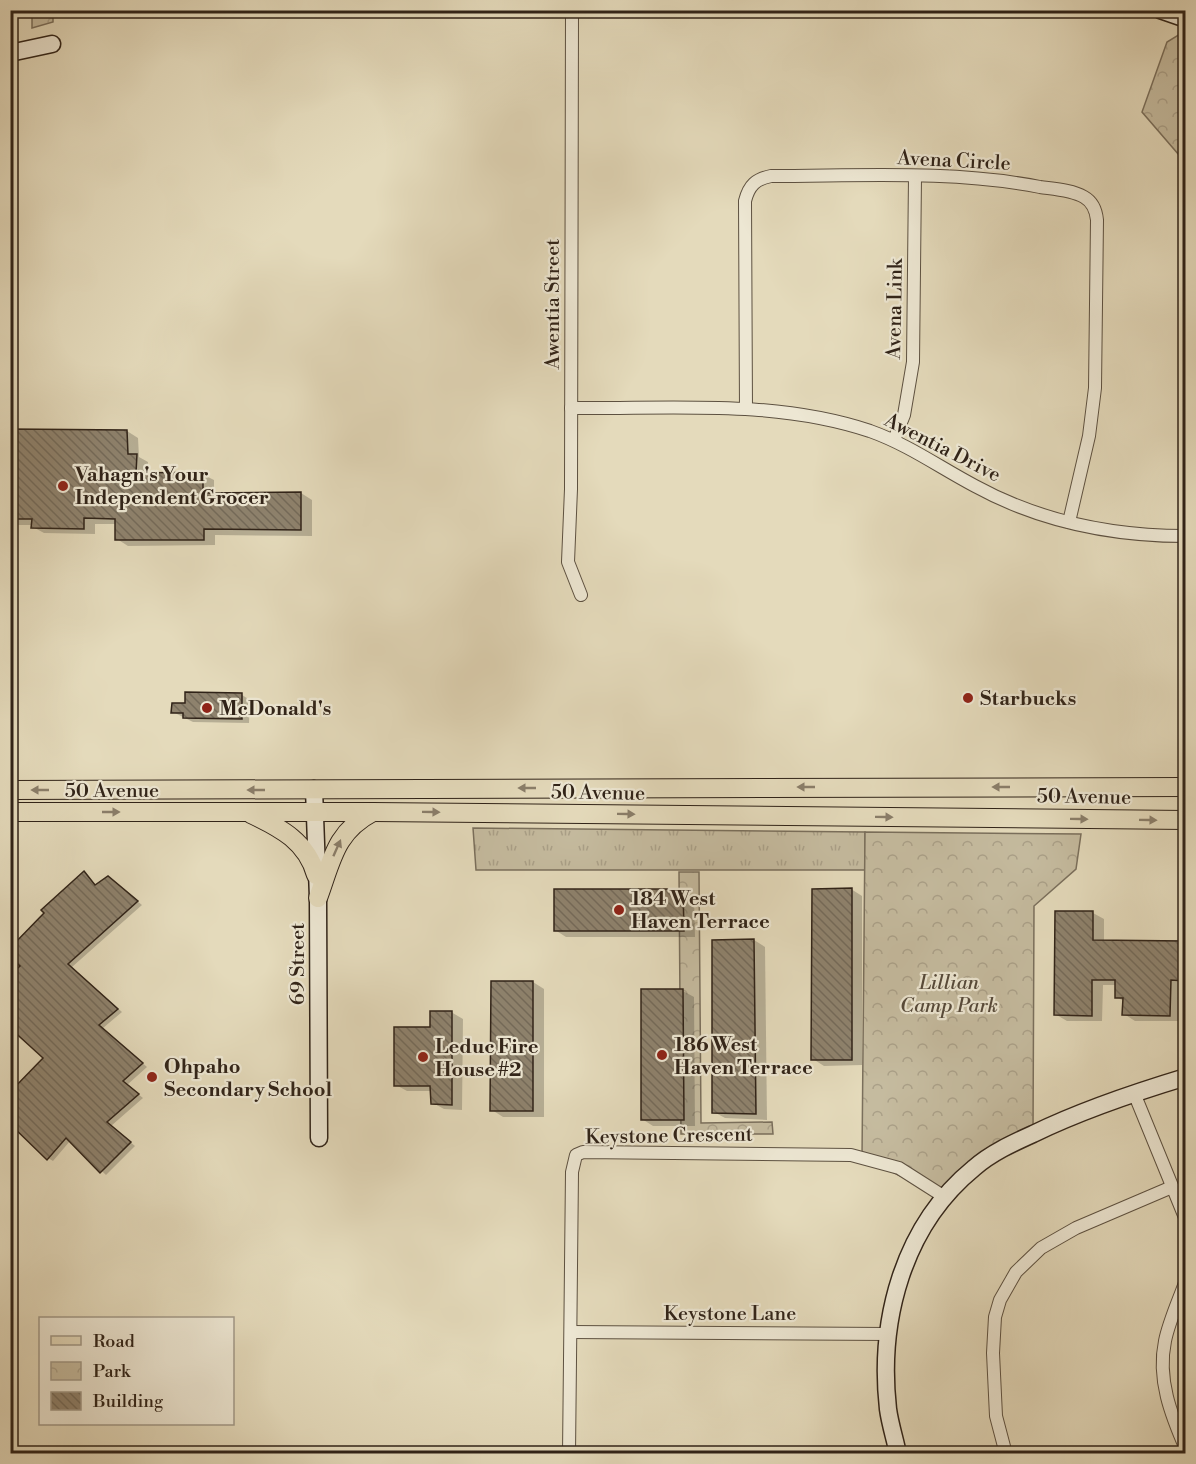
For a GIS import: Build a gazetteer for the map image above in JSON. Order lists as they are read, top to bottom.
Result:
{
  "streets": {
    "main road": ["50 Avenue"],
    "street": [
      "Avena Circle",
      "Awentia Street",
      "Avena Link",
      "Awentia Drive",
      "69 Street",
      "Keystone Crescent",
      "Keystone Lane"
    ]
  },
  "crossings": [
    ["Avena Circle", "Avena Link"],
    ["Avena Circle", "Awentia Drive"],
    ["Awentia Street", "Awentia Drive"],
    ["Avena Link", "Awentia Drive"],
    ["50 Avenue", "69 Street"],
    ["Keystone Crescent", "Keystone Lane"]
  ],
  "parks": ["Lillian Camp Park"],
  "places": [
    "Vahagn's Your Independent Grocer",
    "Starbucks",
    "McDonald's",
    "184 West Haven Terrace",
    "186 West Haven Terrace",
    "Leduc Fire House #2",
    "Ohpaho Secondary School"
  ],
  "legend": ["Road", "Park", "Building"]
}
